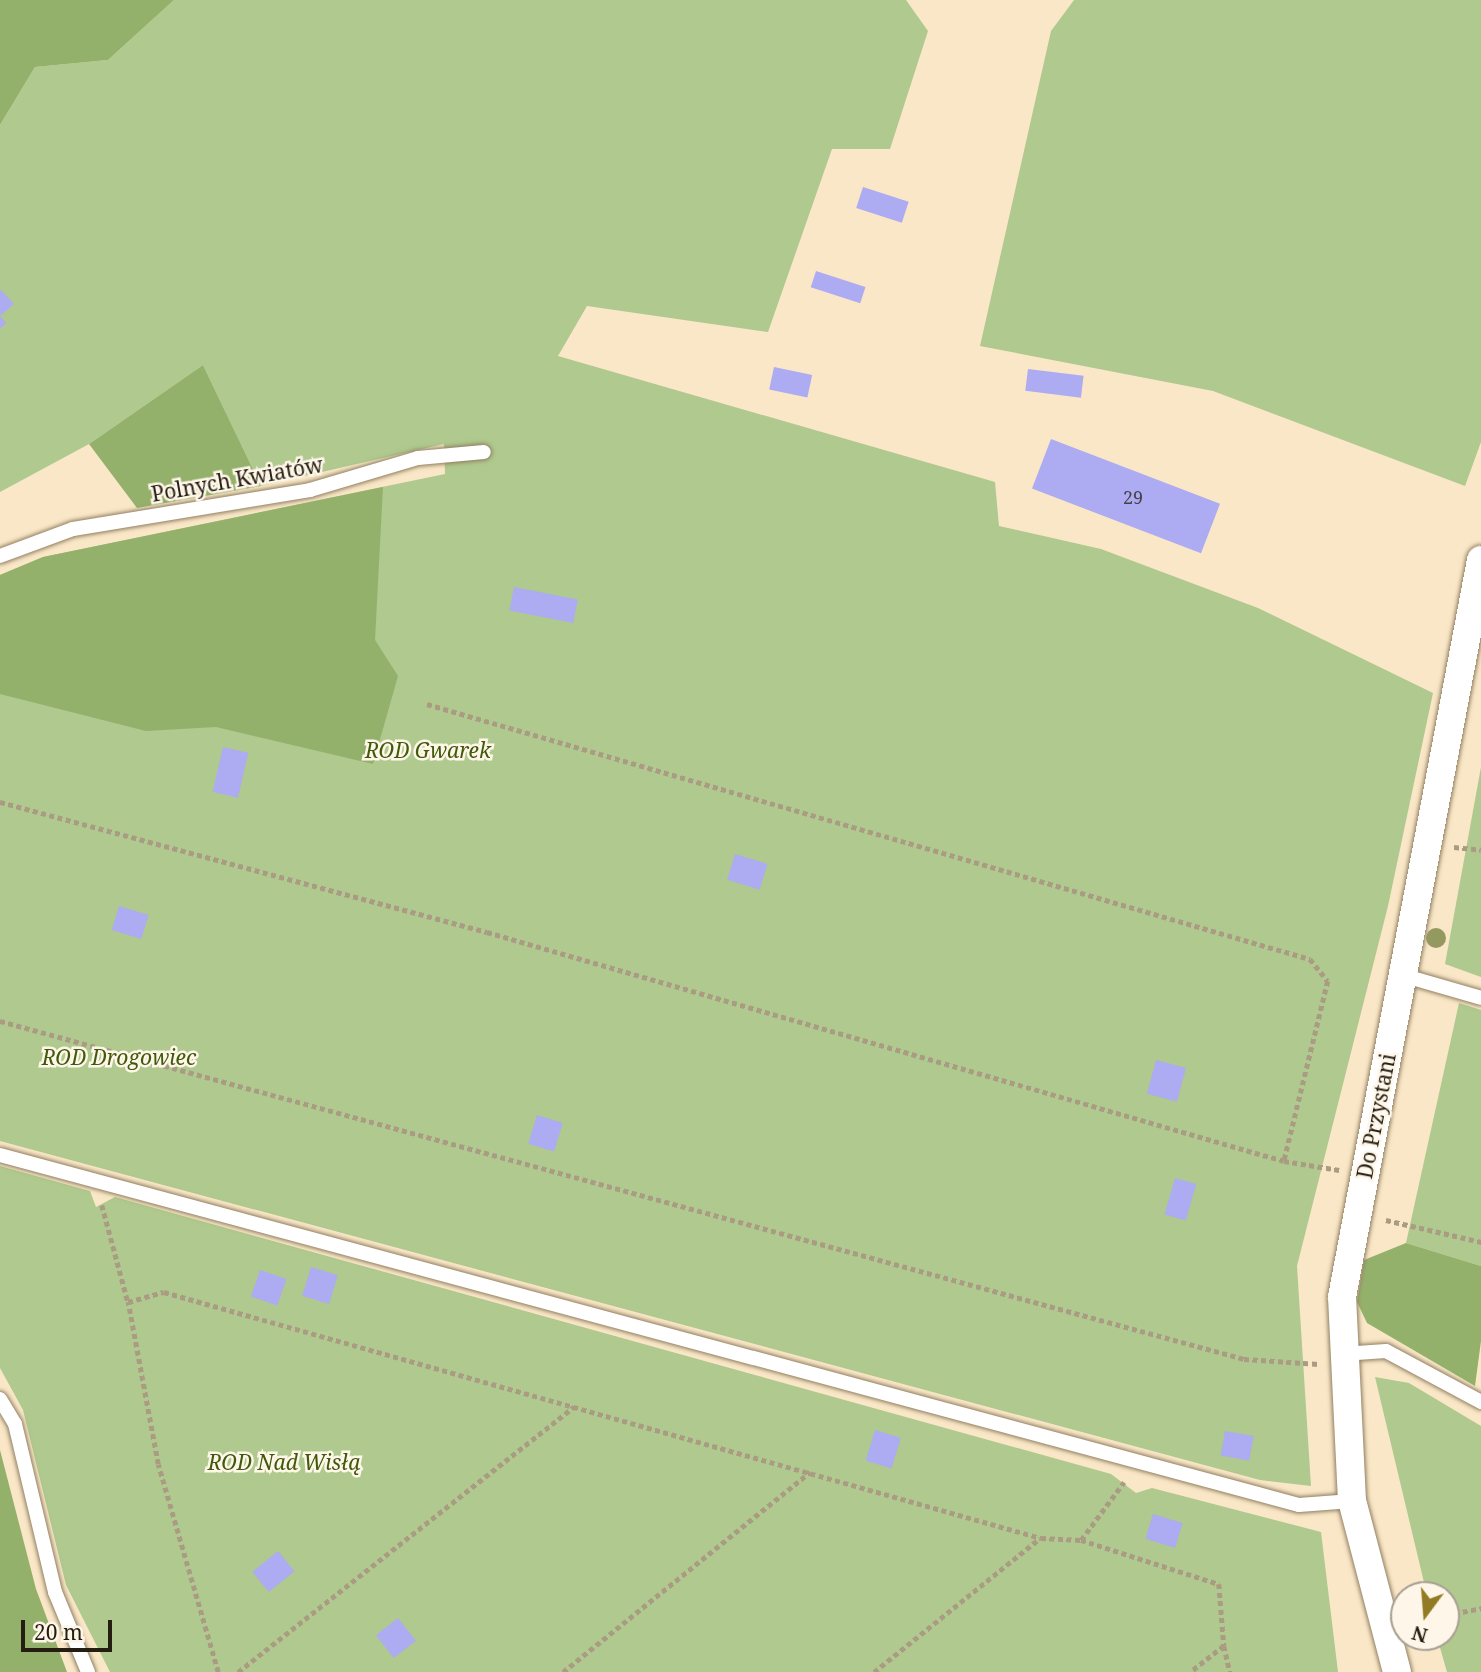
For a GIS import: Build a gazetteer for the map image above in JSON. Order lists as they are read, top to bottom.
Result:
{
  "streets": {
    "street": ["Do Przystani"],
    "lane": ["Polnych Kwiatów"]
  },
  "parks": ["ROD Gwarek", "ROD Drogowiec", "ROD Nad Wisłą"],
  "house_numbers": ["29"],
  "scale_bar": "20 m",
  "north": "bottom"
}
